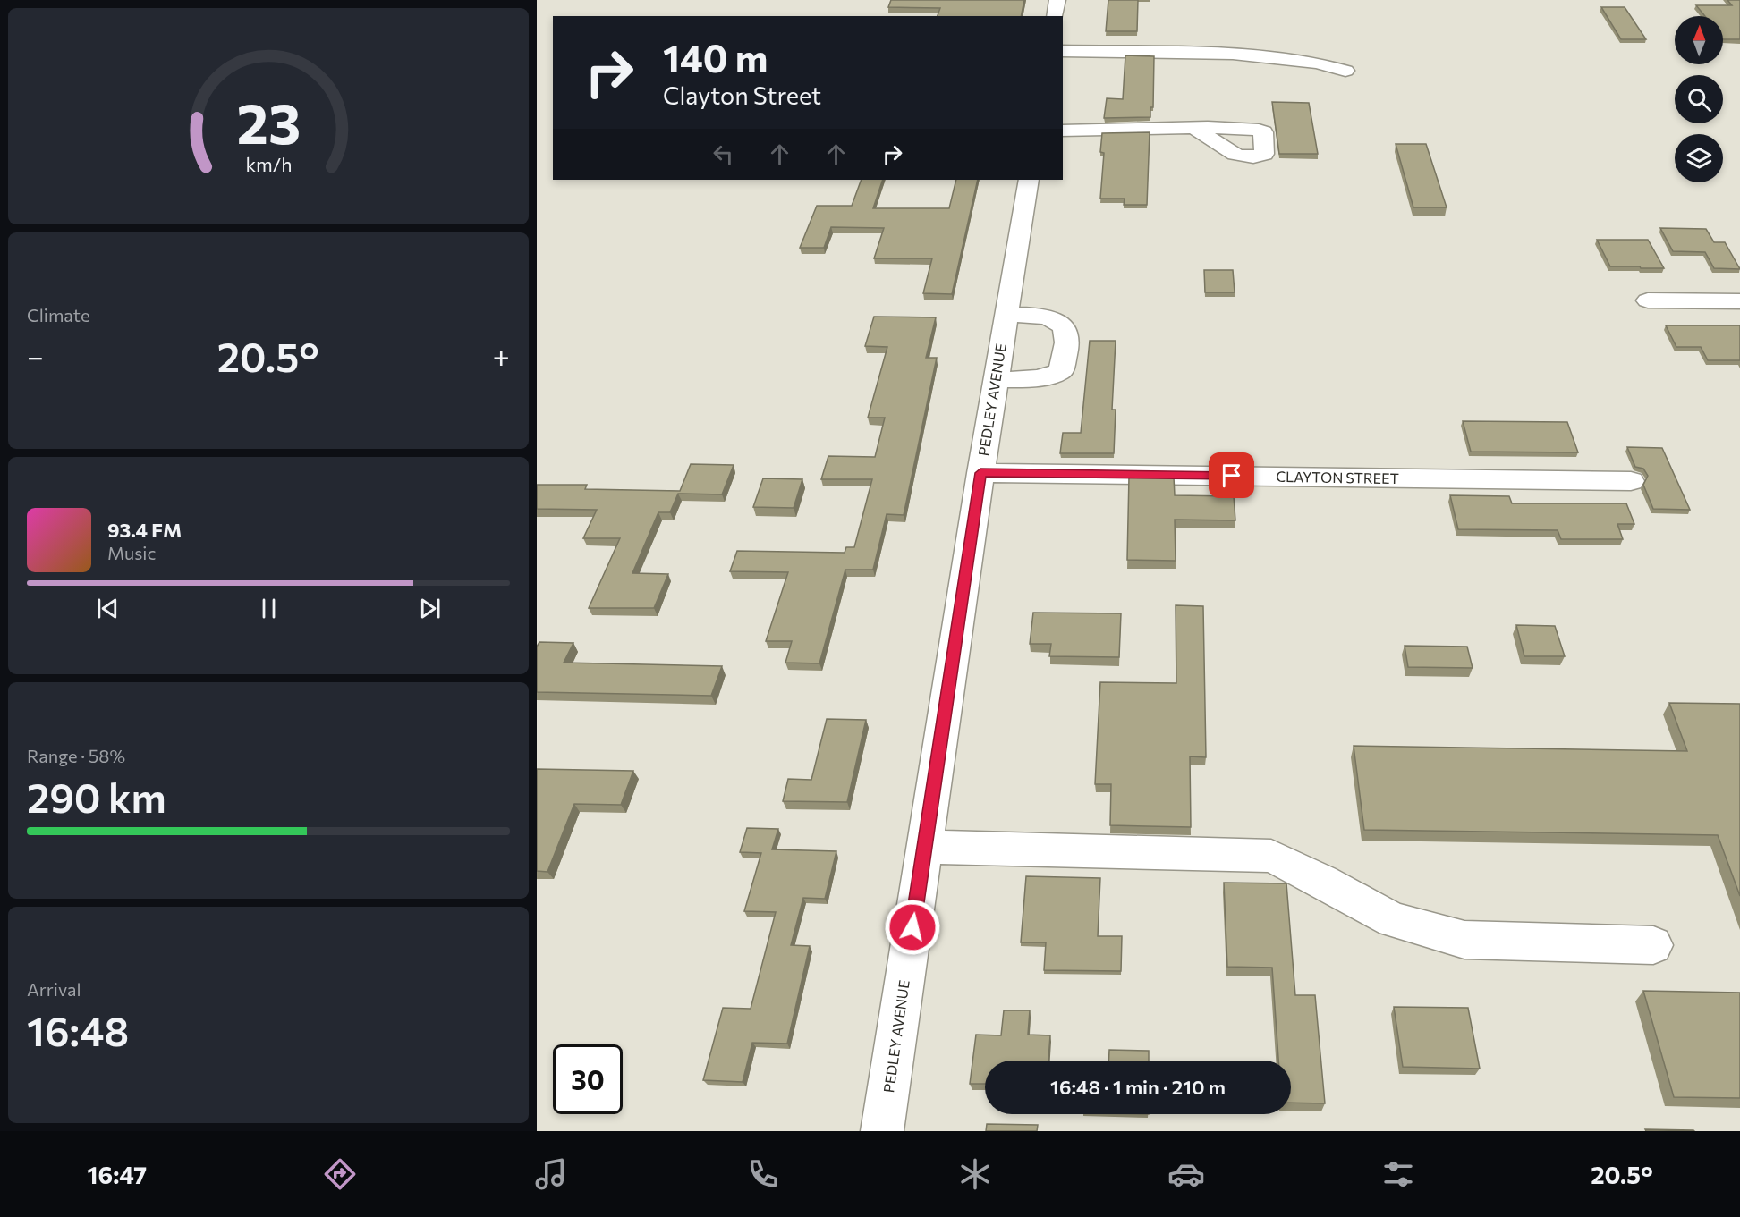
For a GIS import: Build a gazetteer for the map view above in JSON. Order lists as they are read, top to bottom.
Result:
{
  "streets": {
    "street": ["PEDLEY AVENUE", "CLAYTON STREET"]
  },
  "crossings": [
    ["PEDLEY AVENUE", "CLAYTON STREET"]
  ],
  "north": "top",
  "page": {
    "turn": ["140 m", "Clayton Street"],
    "tile": [
      "Climate",
      ["Range · 58%", "290 km"],
      ["Arrival", "16:48"]
    ],
    "heat": ["−", "20.5°", "+"],
    "song": ["93.4 FM", "Music"],
    "limit": "30",
    "trip": "16:48 · 1 min · 210 m",
    "tabs": ["16:47", "20.5°"],
    "gauge": ["23", "km/h"]
  }
}
